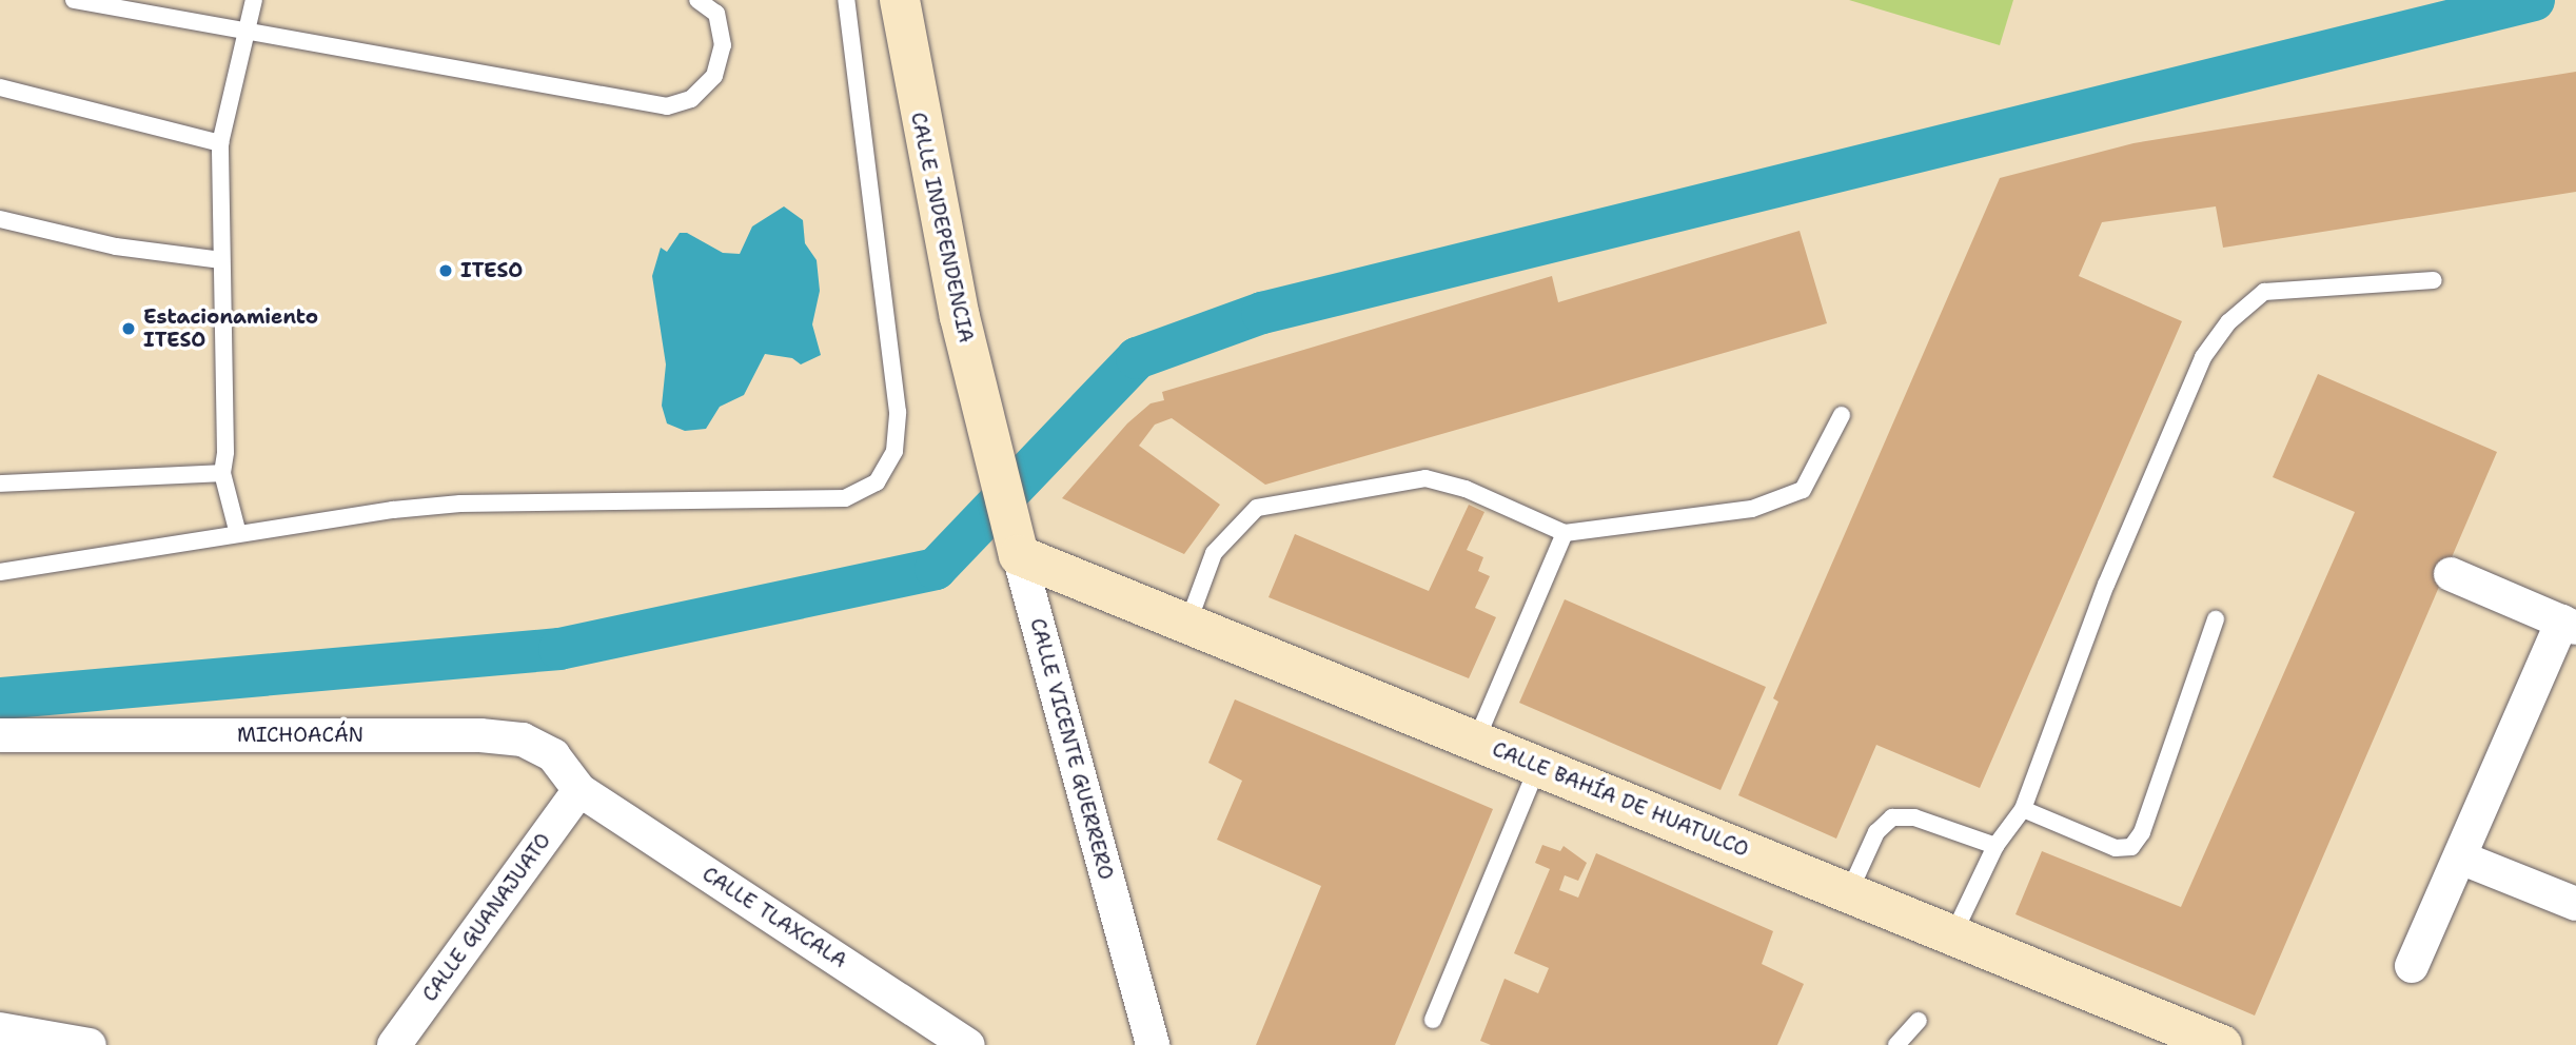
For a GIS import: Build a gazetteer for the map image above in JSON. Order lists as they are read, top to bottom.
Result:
{
  "streets": {
    "street": [
      "CALLE INDEPENDENCIA",
      "MICHOACÁN",
      "CALLE VICENTE GUERRERO",
      "CALLE BAHÍA DE HUATULCO",
      "CALLE GUANAJUATO",
      "CALLE TLAXCALA"
    ]
  },
  "crossings": [
    ["CALLE INDEPENDENCIA", "CALLE VICENTE GUERRERO"],
    ["MICHOACÁN", "CALLE GUANAJUATO"],
    ["MICHOACÁN", "CALLE TLAXCALA"],
    ["CALLE VICENTE GUERRERO", "CALLE BAHÍA DE HUATULCO"],
    ["CALLE GUANAJUATO", "CALLE TLAXCALA"]
  ],
  "places": ["ITESO", "Estacionamiento ITESO"]
}
